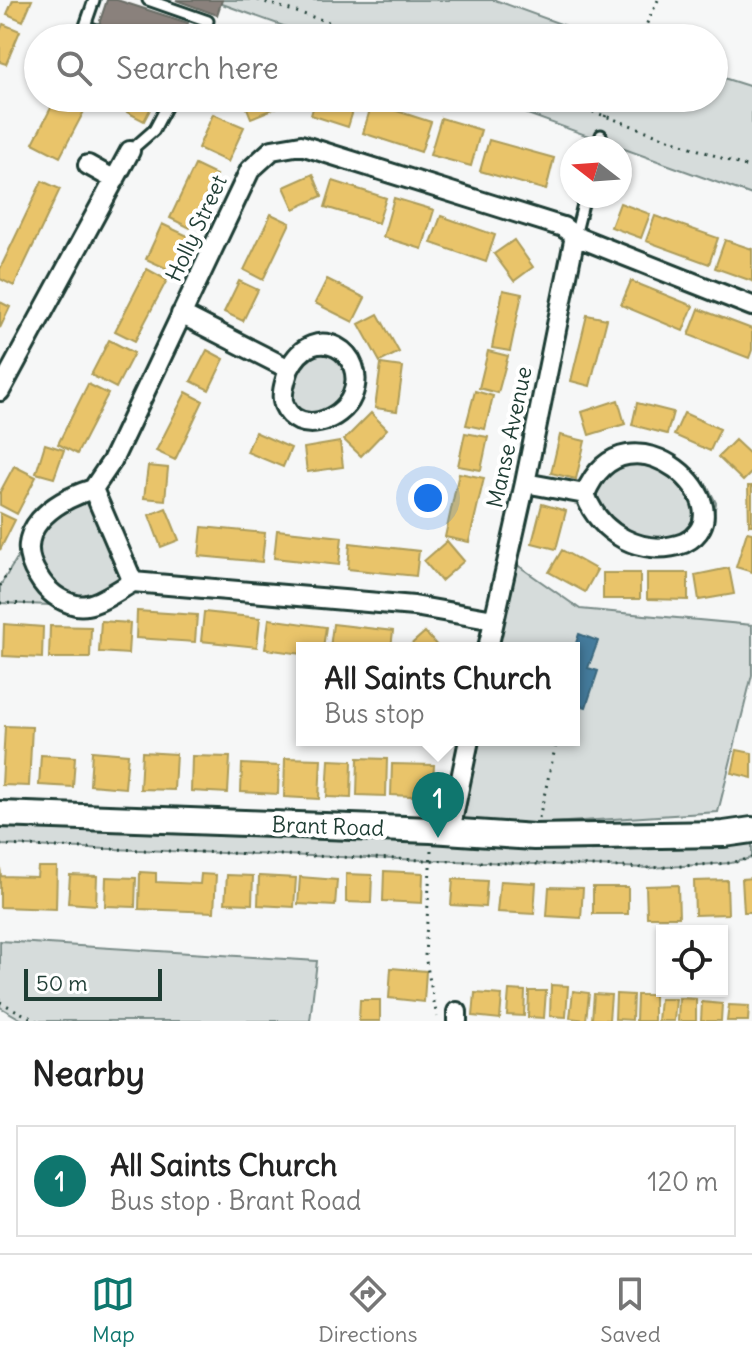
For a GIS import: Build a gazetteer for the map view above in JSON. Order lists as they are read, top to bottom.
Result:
{
  "streets": {
    "street": ["Holly Street", "Manse Avenue", "Brant Road"]
  },
  "crossings": [
    ["Holly Street", "Manse Avenue"]
  ],
  "scale_bar": "50 m",
  "north": "left",
  "page": {
    "search": "Search here",
    "popup": ["All Saints Church", "Bus stop"],
    "pins": "1",
    "scale": "50 m",
    "heading": "Nearby",
    "list": [
      {
        "mark": "1",
        "name": "All Saints Church",
        "note": "Bus stop · Brant Road",
        "value": "120 m"
      }
    ],
    "nav": ["Map", "Directions", "Saved"]
  }
}
